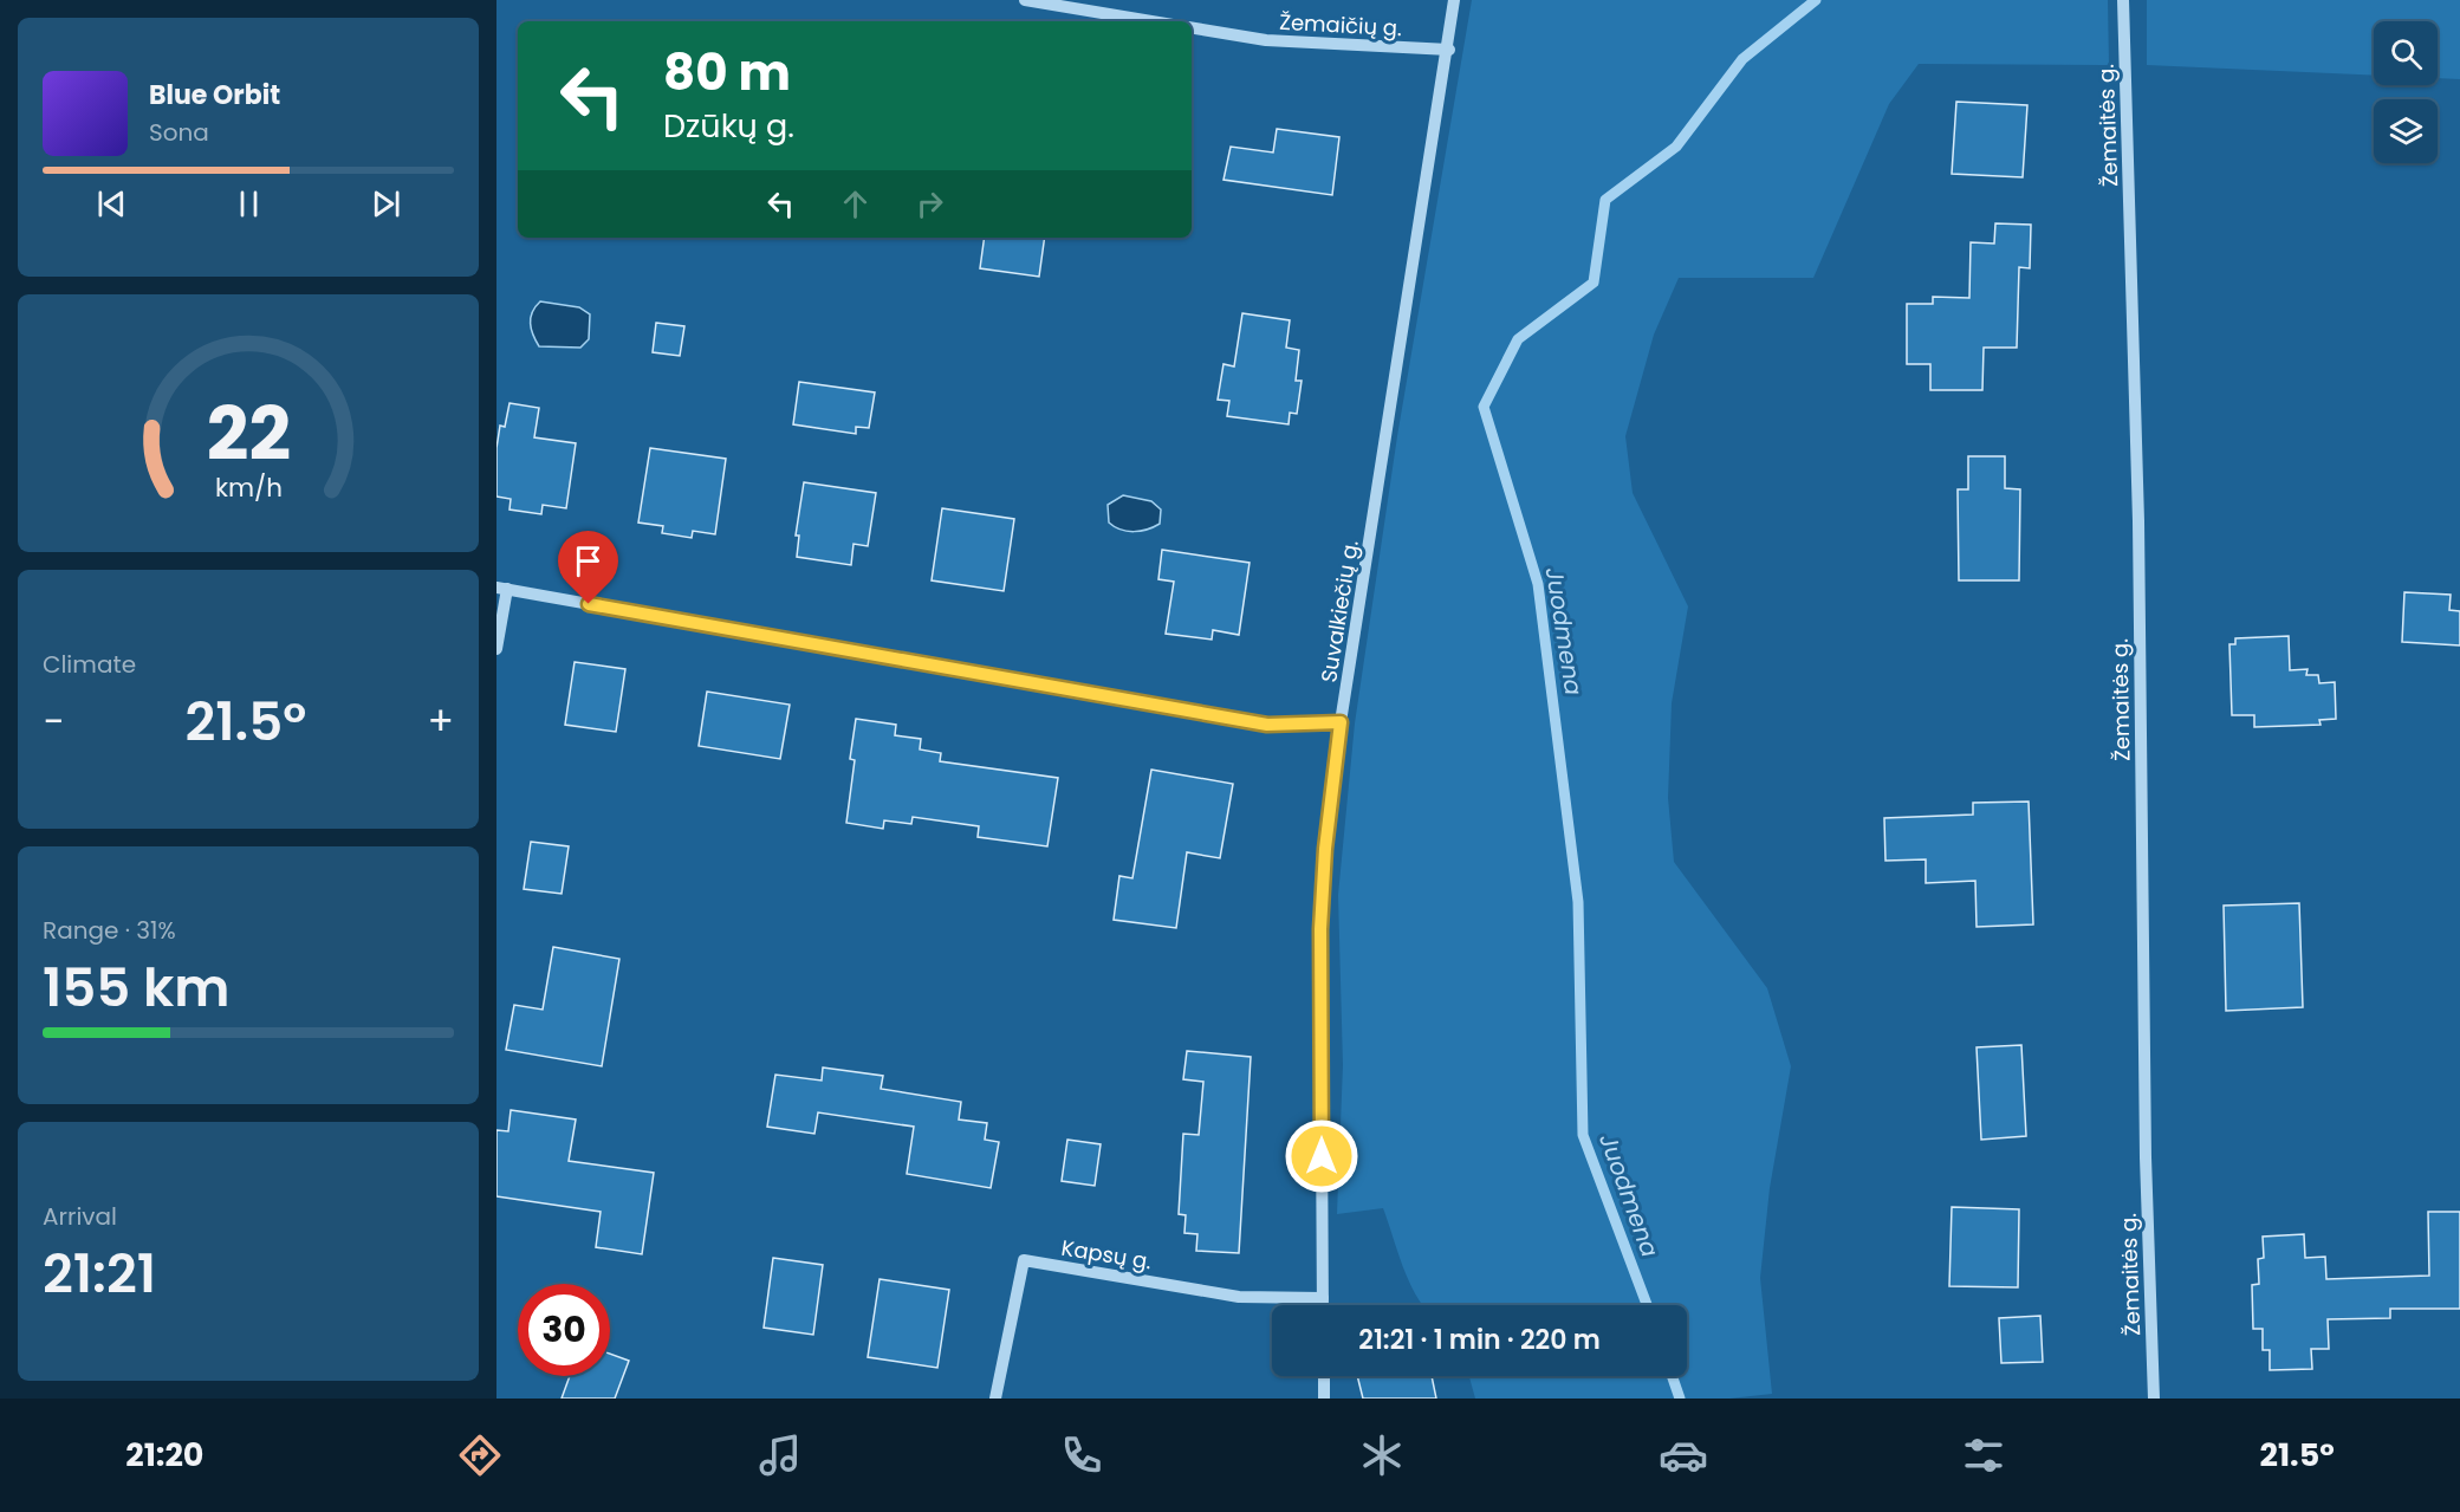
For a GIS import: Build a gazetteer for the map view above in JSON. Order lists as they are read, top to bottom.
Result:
{
  "streets": {
    "street": [
      "Žemaičių g.",
      "Žemaitės g.",
      "Suvalkiečių g.",
      "Kapsų g."
    ]
  },
  "crossings": [
    ["Žemaičių g.", "Suvalkiečių g."],
    ["Suvalkiečių g.", "Kapsų g."]
  ],
  "water": ["Juodmena"],
  "page": {
    "turn": ["80 m", "Dzūkų g."],
    "song": ["Blue Orbit", "Sona"],
    "tile": [
      "Climate",
      ["Range · 31%", "155 km"],
      ["Arrival", "21:21"]
    ],
    "heat": ["−", "21.5°", "+"],
    "limit": "30",
    "trip": "21:21 · 1 min · 220 m",
    "tabs": ["21:20", "21.5°"],
    "gauge": ["22", "km/h"]
  }
}
